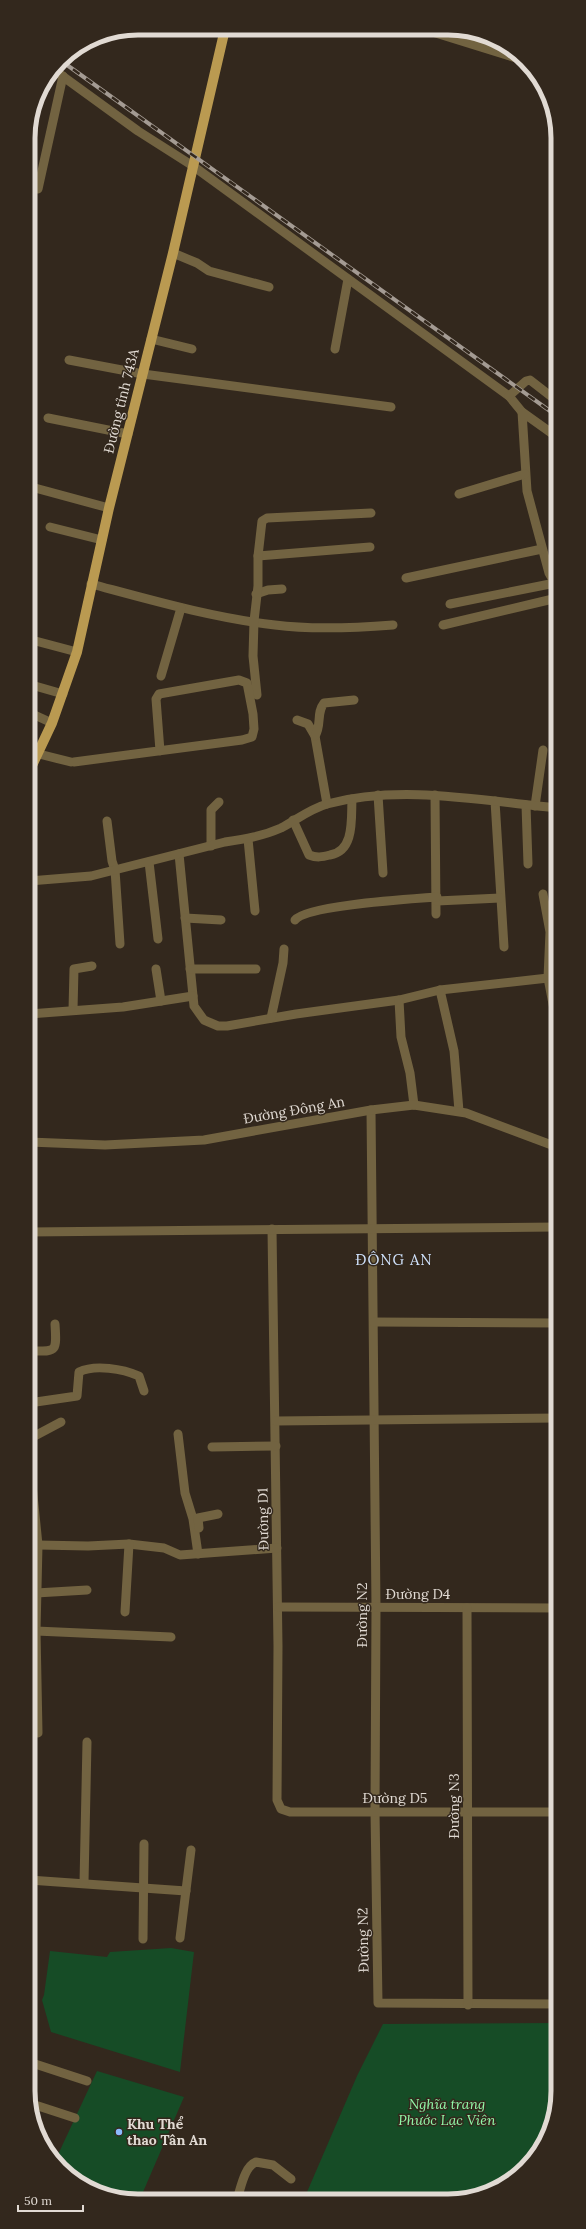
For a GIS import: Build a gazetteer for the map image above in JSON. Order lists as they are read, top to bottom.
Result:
{
  "streets": {
    "main road": ["Đường tỉnh 743A"],
    "street": [
      "Đường Đông An",
      "Đường D1",
      "Đường D4",
      "Đường N2",
      "Đường D5",
      "Đường N3"
    ]
  },
  "crossings": [
    ["Đường Đông An", "Đường N2"],
    ["Đường D1", "Đường D4"],
    ["Đường D1", "Đường D5"],
    ["Đường D4", "Đường N2"],
    ["Đường D4", "Đường N3"],
    ["Đường N2", "Đường D5"],
    ["Đường N2", "Đường N3"],
    ["Đường D5", "Đường N3"]
  ],
  "districts": ["ĐÔNG AN"],
  "parks": ["Nghĩa trang Phước Lạc Viên"],
  "places": ["Khu Thể thao Tân An"],
  "scale_bar": "50 m"
}
